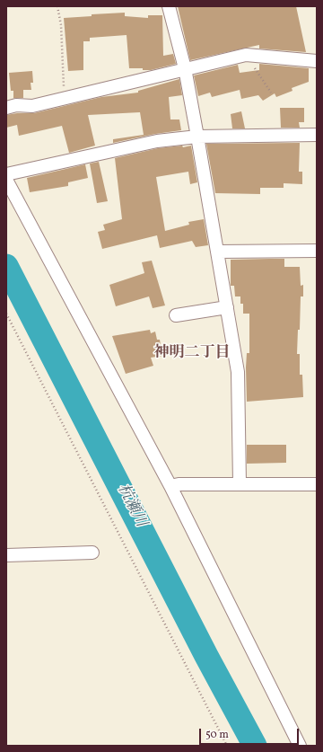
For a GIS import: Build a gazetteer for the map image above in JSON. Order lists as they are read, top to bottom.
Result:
{
  "districts": ["神明二丁目"],
  "water": ["杭瀬川"],
  "scale_bar": "50 m"
}
